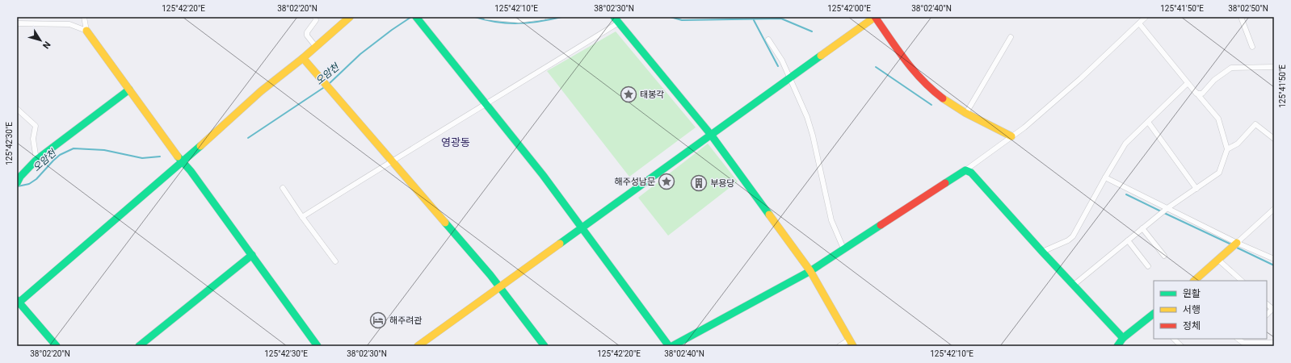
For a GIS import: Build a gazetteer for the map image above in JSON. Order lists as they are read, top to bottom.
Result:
{
  "districts": ["영광동"],
  "water": ["오암천"],
  "places": {
    "place": ["태봉각", "해주성남문"],
    "building": ["부용당"],
    "hotel": ["해주려관"]
  },
  "legend": ["원활", "서행", "정체"],
  "north": "bottom right",
  "coordinates": [
    "125°42'20\"E",
    "38°02'20\"N",
    "125°42'10\"E",
    "38°02'30\"N",
    "125°42'00\"E",
    "38°02'40\"N",
    "125°41'50\"E",
    "38°02'50\"N",
    "125°42'30\"E"
  ]
}
